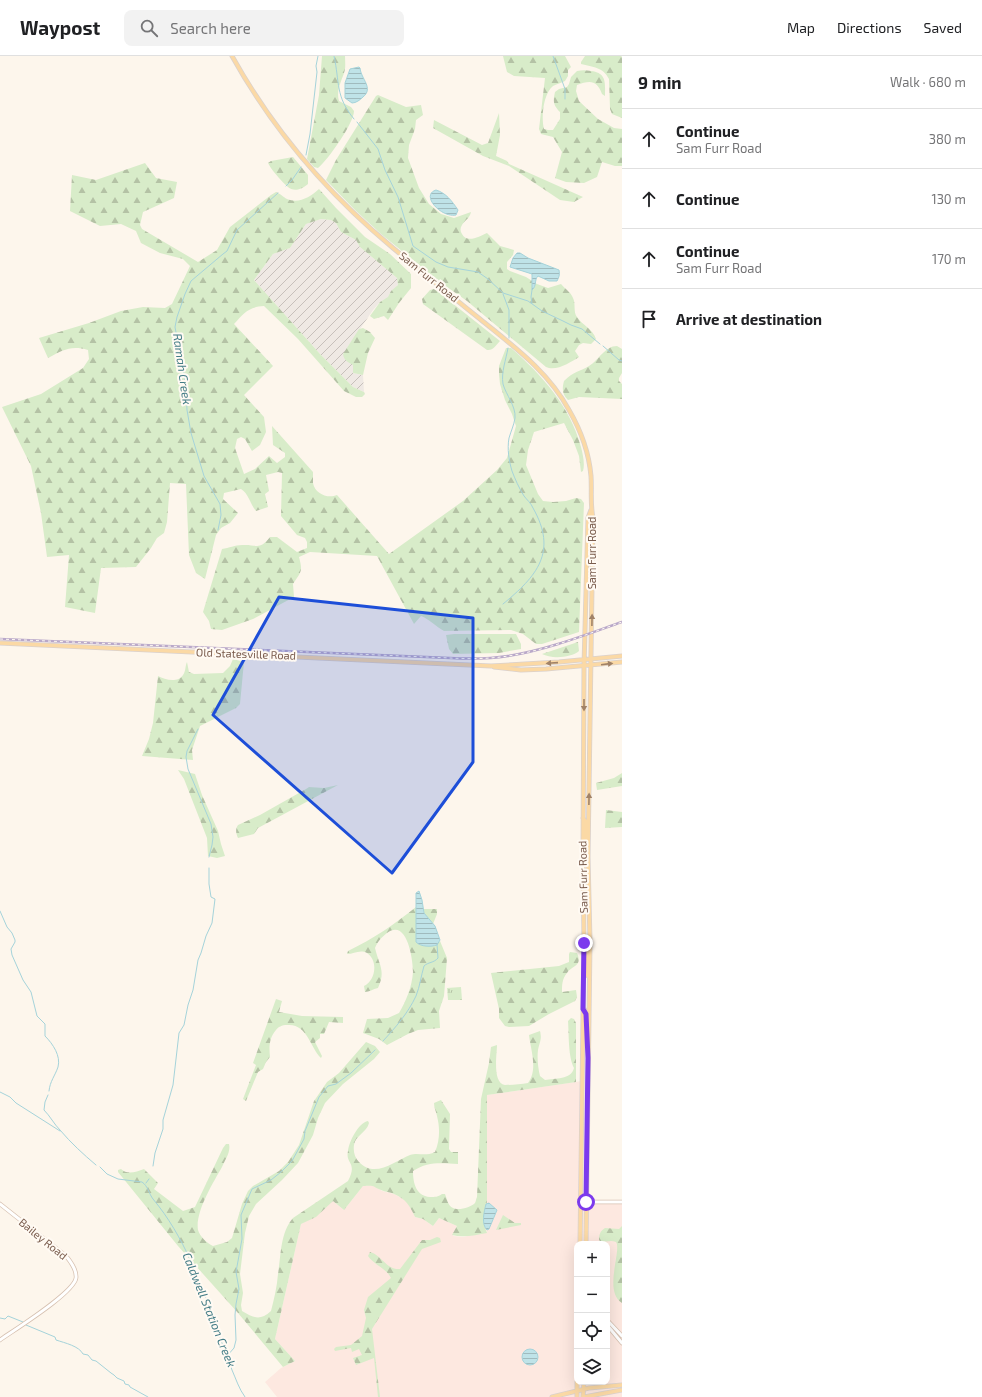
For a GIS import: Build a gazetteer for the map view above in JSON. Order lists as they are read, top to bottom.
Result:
{
  "streets": {
    "main road": ["Sam Furr Road", "Old Statesville Road"],
    "street": ["Bailey Road"]
  },
  "crossings": [
    ["Sam Furr Road", "Old Statesville Road"]
  ],
  "water": ["Ramah Creek", "Caldwell Station Creek"],
  "page": {
    "header": "Waypost",
    "search": "Search here",
    "nav": ["Map", "Directions", "Saved"],
    "heading": ["9 min", "Walk · 680 m"],
    "list": [
      ["Continue", "Sam Furr Road", "380 m"],
      ["Continue", "130 m"],
      ["Continue", "Sam Furr Road", "170 m"],
      "Arrive at destination"
    ],
    "map_buttons": ["+", "−"]
  }
}
